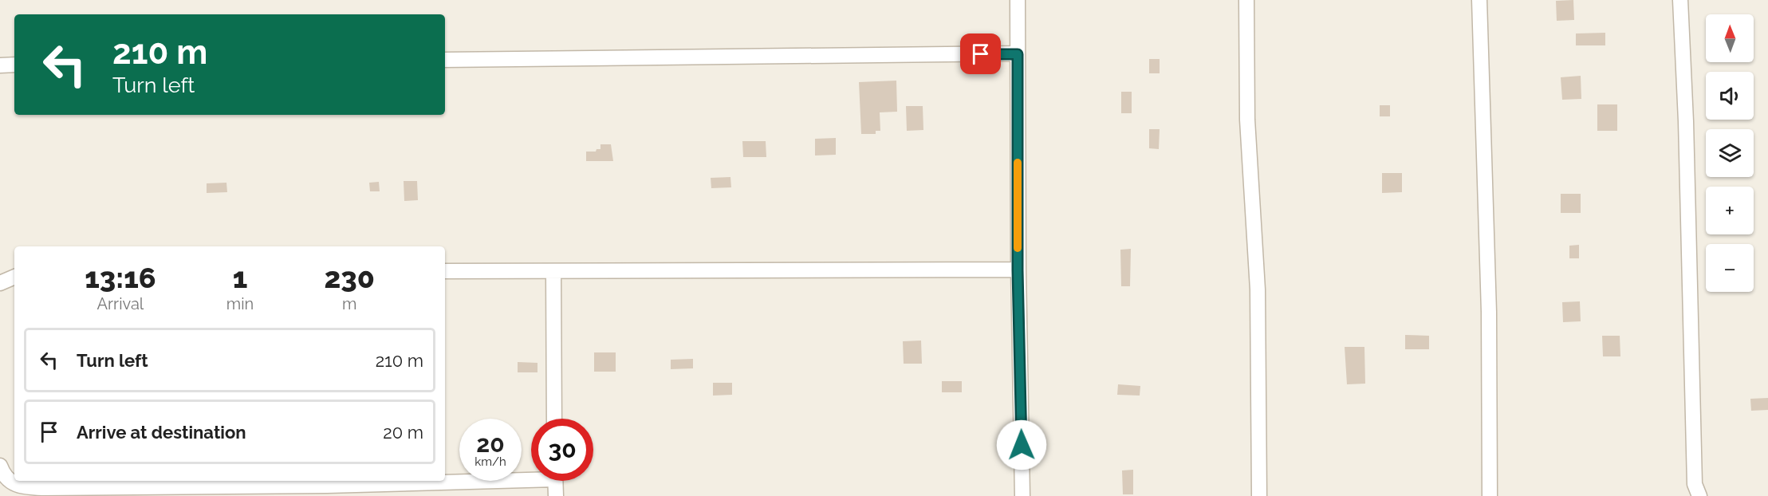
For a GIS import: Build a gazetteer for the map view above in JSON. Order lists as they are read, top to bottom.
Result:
{
  "north": "top",
  "page": {
    "map_buttons": ["+", "−"],
    "turn": ["210 m", "Turn left"],
    "eta": [
      "13:16",
      "Arrival",
      "1",
      "min",
      "230",
      "m"
    ],
    "list": [
      {
        "name": "Turn left",
        "value": "210 m"
      },
      {
        "name": "Arrive at destination",
        "value": "20 m"
      }
    ],
    "speed": "20 km/h",
    "limit": "30"
  }
}
